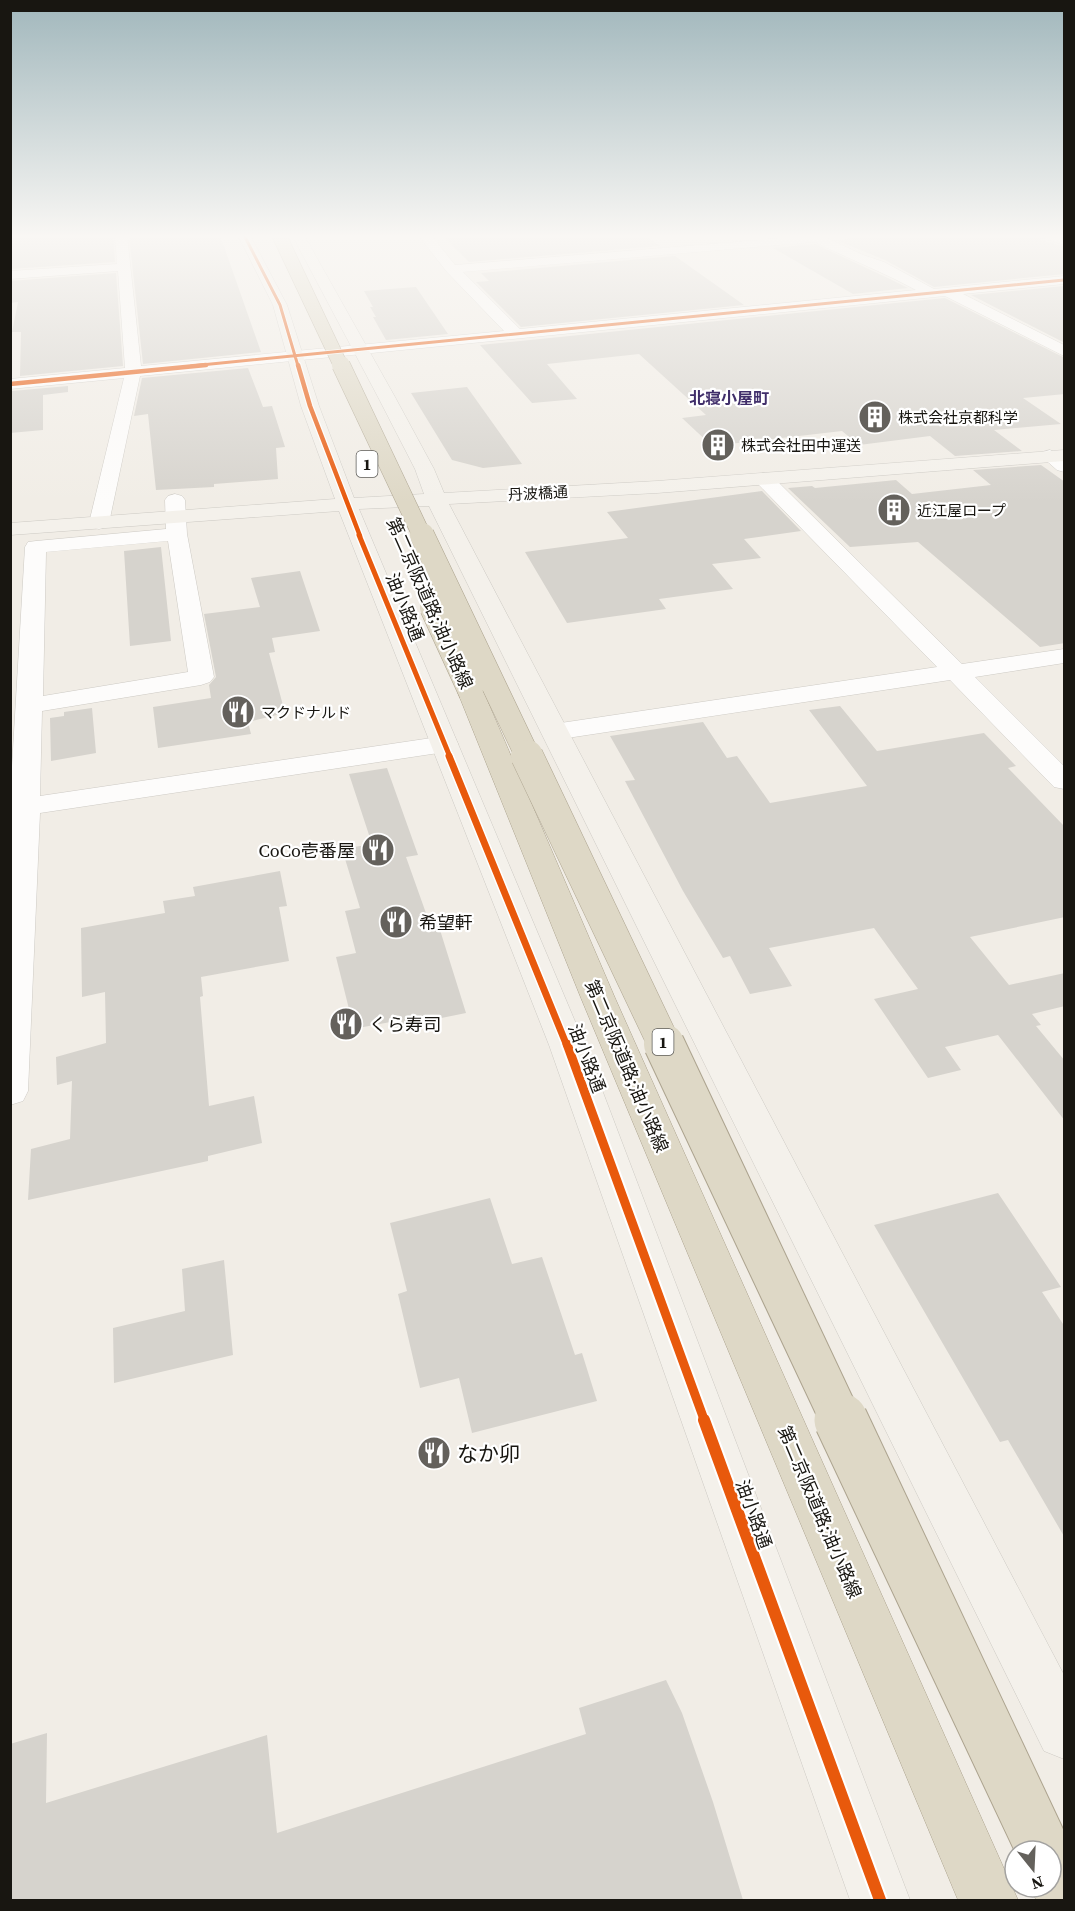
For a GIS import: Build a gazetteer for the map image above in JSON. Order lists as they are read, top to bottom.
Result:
{
  "streets": {
    "highway": ["1", "第二京阪道路;油小路線"],
    "street": ["丹波橋通", "油小路通"]
  },
  "crossings": [
    ["丹波橋通", "第二京阪道路;油小路線"],
    ["丹波橋通", "油小路通"],
    ["第二京阪道路;油小路線", "油小路通"]
  ],
  "districts": ["北寝小屋町"],
  "places": {
    "building": ["株式会社京都科学", "株式会社田中運送", "近江屋ロープ"],
    "restaurant": [
      "マクドナルド",
      "CoCo壱番屋",
      "希望軒",
      "くら寿司",
      "なか卯"
    ]
  },
  "north": "bottom"
}
